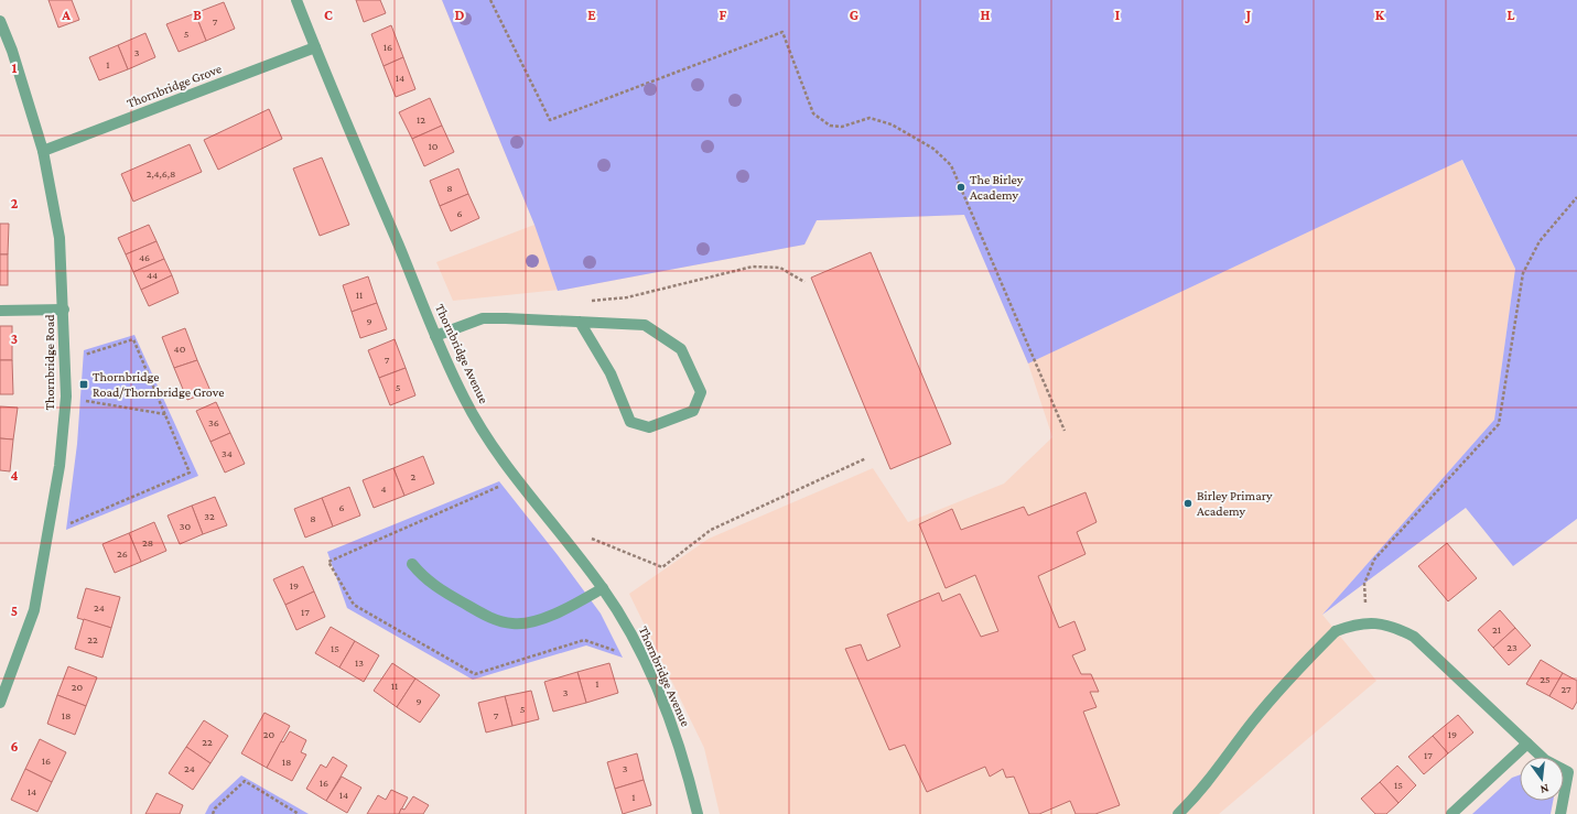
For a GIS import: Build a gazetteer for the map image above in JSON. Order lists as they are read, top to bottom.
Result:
{
  "streets": {
    "street": ["Thornbridge Grove", "Thornbridge Avenue", "Thornbridge Road"]
  },
  "crossings": [
    ["Thornbridge Grove", "Thornbridge Avenue"],
    ["Thornbridge Grove", "Thornbridge Road"]
  ],
  "places": {
    "other": ["The Birley Academy", "Birley Primary Academy"],
    "transit": ["Thornbridge Road/Thornbridge Grove"]
  },
  "house_numbers": [
    "7",
    "5",
    "16",
    "3",
    "1",
    "14",
    "12",
    "10",
    "2,4,6,8",
    "8",
    "6",
    "46",
    "44",
    "11",
    "9",
    "40",
    "7",
    "5",
    "36",
    "34",
    "2",
    "4",
    "6",
    "32",
    "8",
    "30",
    "28",
    "26",
    "19",
    "24",
    "17",
    "21",
    "22",
    "23",
    "15",
    "13",
    "25",
    "1",
    "11",
    "20",
    "27",
    "3",
    "9",
    "5",
    "18",
    "7",
    "20",
    "19",
    "22",
    "17",
    "16",
    "18",
    "24",
    "3",
    "16",
    "15",
    "14",
    "14",
    "1"
  ],
  "north": "bottom",
  "grid": {
    "columns": [
      "A",
      "B",
      "C",
      "D",
      "E",
      "F",
      "G",
      "H",
      "I",
      "J",
      "K",
      "L"
    ],
    "rows": [
      "1",
      "2",
      "3",
      "4",
      "5",
      "6"
    ]
  }
}
